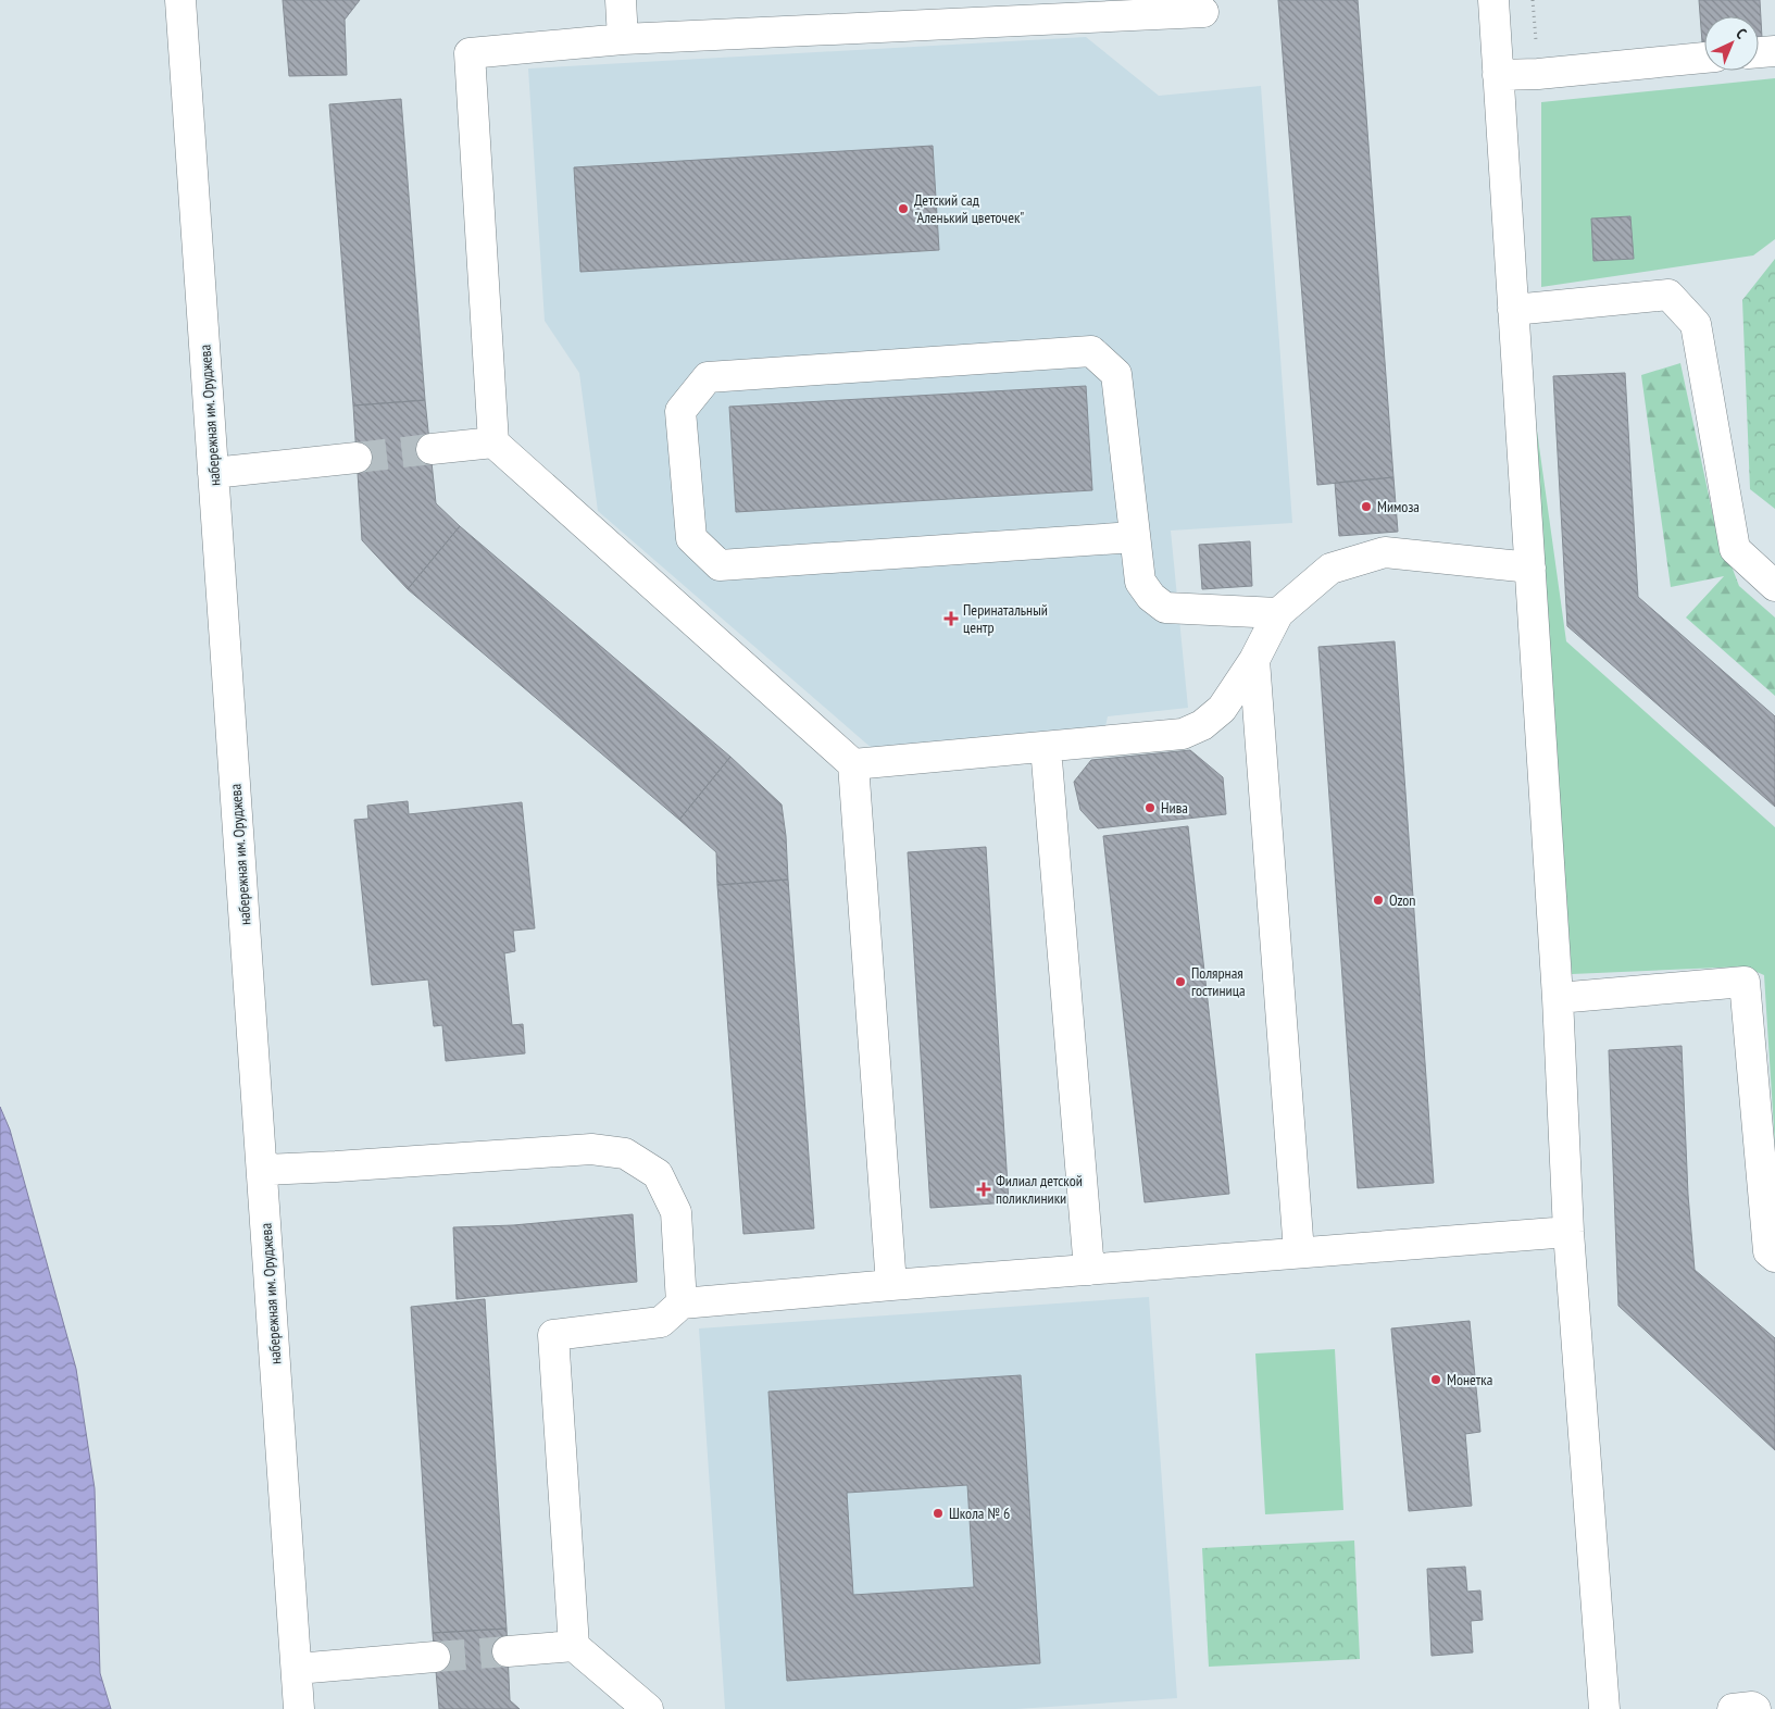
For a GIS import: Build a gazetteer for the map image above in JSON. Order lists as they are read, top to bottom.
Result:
{
  "streets": {
    "street": ["набережная им. Оруджева"]
  },
  "places": {
    "other": [
      "Детский сад \"Аленький цветочек\"",
      "Мимоза",
      "Нива",
      "Ozon",
      "Полярная гостиница",
      "Монетка",
      "Школа № 6"
    ],
    "health": ["Перинатальный центр", "Филиал детской поликлиники"]
  },
  "north": "top right"
}
